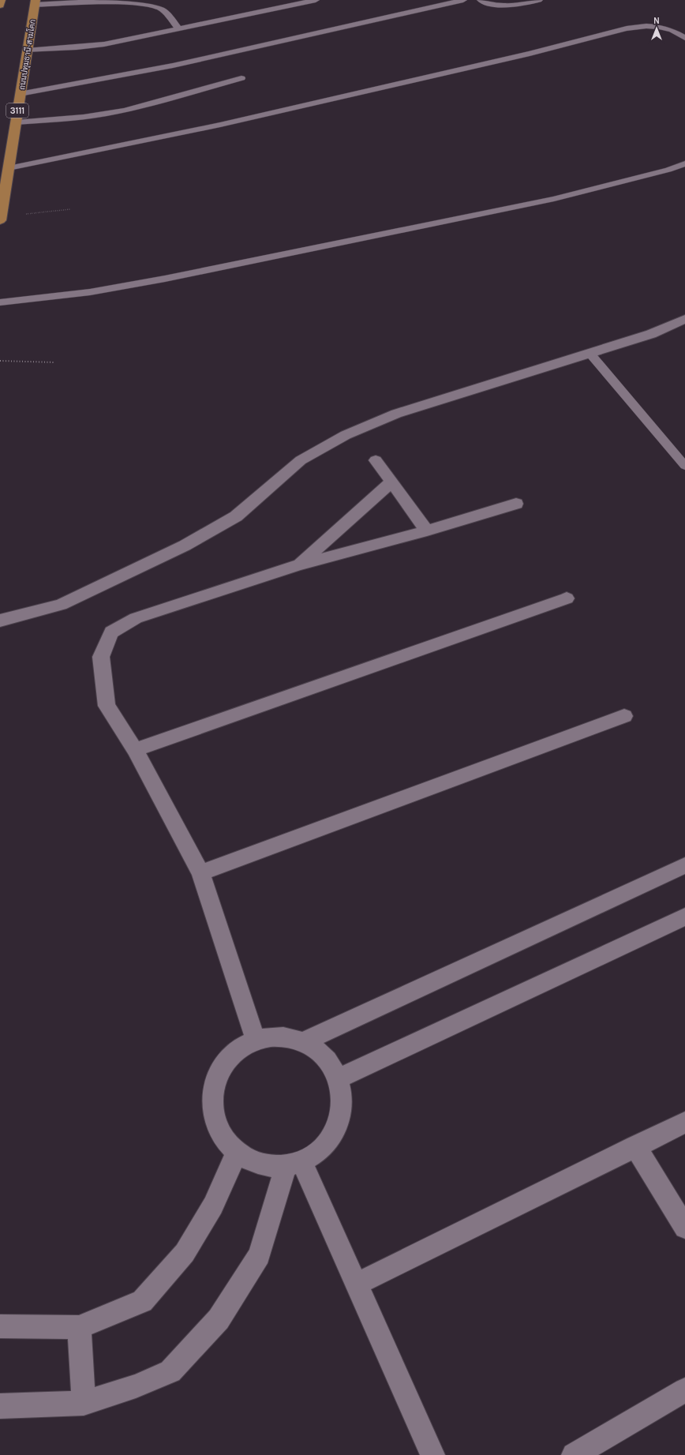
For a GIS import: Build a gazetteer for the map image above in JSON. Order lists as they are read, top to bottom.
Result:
{
  "streets": {
    "main road": ["ถนนปทุมธานี-สามโคก", "3111"]
  },
  "north": "top"
}
